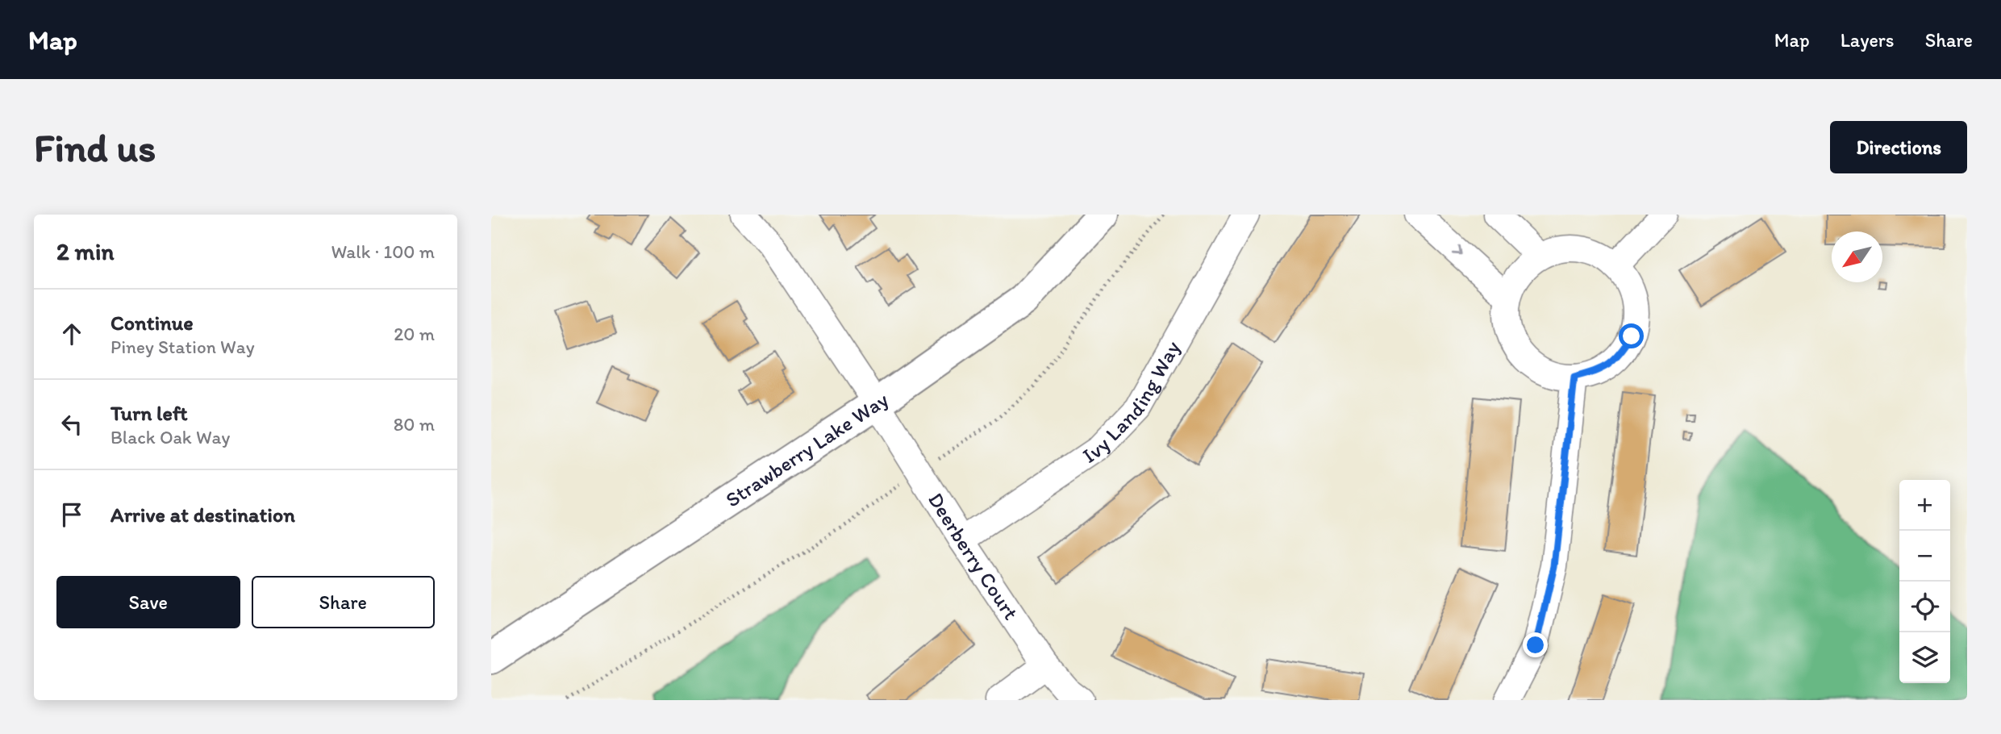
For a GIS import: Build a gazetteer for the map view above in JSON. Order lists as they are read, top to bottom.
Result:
{
  "streets": {
    "street": ["Ivy Landing Way", "Strawberry Lake Way", "Deerberry Court"]
  },
  "crossings": [
    ["Ivy Landing Way", "Deerberry Court"],
    ["Strawberry Lake Way", "Deerberry Court"]
  ],
  "north": "bottom left",
  "page": {
    "header": "Map",
    "nav": ["Map", "Layers", "Share"],
    "buttons": [
      "Directions",
      ["Save", "Share"]
    ],
    "title": "Find us",
    "heading": ["2 min", "Walk · 100 m"],
    "list": [
      ["Continue", "Piney Station Way", "20 m"],
      ["Turn left", "Black Oak Way", "80 m"],
      "Arrive at destination"
    ],
    "map_buttons": ["+", "−"]
  }
}
